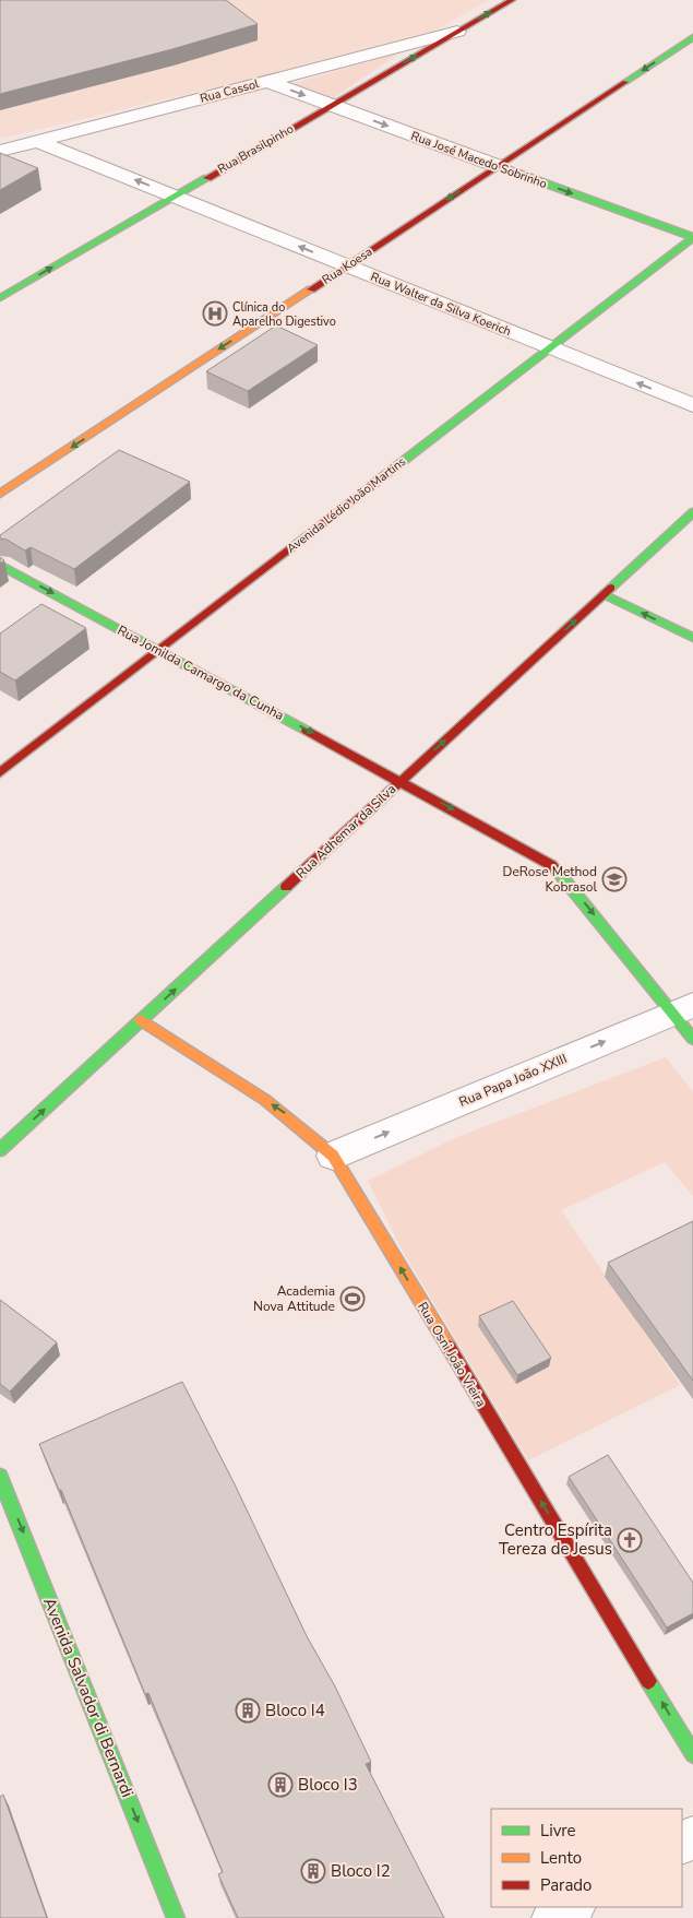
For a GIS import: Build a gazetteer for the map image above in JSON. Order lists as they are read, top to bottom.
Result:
{
  "streets": {
    "street": [
      "Rua Cassol",
      "Rua Brasilpinho",
      "Rua José Macedo Sobrinho",
      "Rua Koesa",
      "Rua Walter da Silva Koerich",
      "Avenida Lédio João Martins",
      "Rua Jomilda Camargo da Cunha",
      "Rua Adhemar da Silva",
      "Rua Papa João XXIII",
      "Rua Osni João Vieira",
      "Avenida Salvador di Bernardi"
    ]
  },
  "crossings": [
    ["Rua Cassol", "Rua Brasilpinho"],
    ["Rua Cassol", "Rua José Macedo Sobrinho"],
    ["Rua Cassol", "Rua Walter da Silva Koerich"],
    ["Rua Brasilpinho", "Rua José Macedo Sobrinho"],
    ["Rua Brasilpinho", "Rua Walter da Silva Koerich"],
    ["Rua José Macedo Sobrinho", "Rua Koesa"],
    ["Rua José Macedo Sobrinho", "Avenida Lédio João Martins"],
    ["Rua Koesa", "Rua Walter da Silva Koerich"],
    ["Rua Walter da Silva Koerich", "Avenida Lédio João Martins"],
    ["Avenida Lédio João Martins", "Rua Jomilda Camargo da Cunha"],
    ["Rua Jomilda Camargo da Cunha", "Rua Adhemar da Silva"],
    ["Rua Jomilda Camargo da Cunha", "Rua Papa João XXIII"],
    ["Rua Adhemar da Silva", "Rua Osni João Vieira"],
    ["Rua Papa João XXIII", "Rua Osni João Vieira"]
  ],
  "one_way": [
    "Rua Brasilpinho",
    "Rua José Macedo Sobrinho",
    "Rua Koesa",
    "Rua Walter da Silva Koerich",
    "Rua Jomilda Camargo da Cunha",
    "Rua Adhemar da Silva",
    "Rua Papa João XXIII",
    "Rua Osni João Vieira",
    "Avenida Salvador di Bernardi"
  ],
  "places": {
    "hospital": ["Clínica do Aparelho Digestivo"],
    "school or university": ["DeRose Method Kobrasol"],
    "sports": ["Academia Nova Attitude"],
    "church": ["Centro Espírita Tereza de Jesus"],
    "building": ["Bloco I4", "Bloco I3", "Bloco I2"]
  },
  "legend": ["Livre", "Lento", "Parado"]
}
